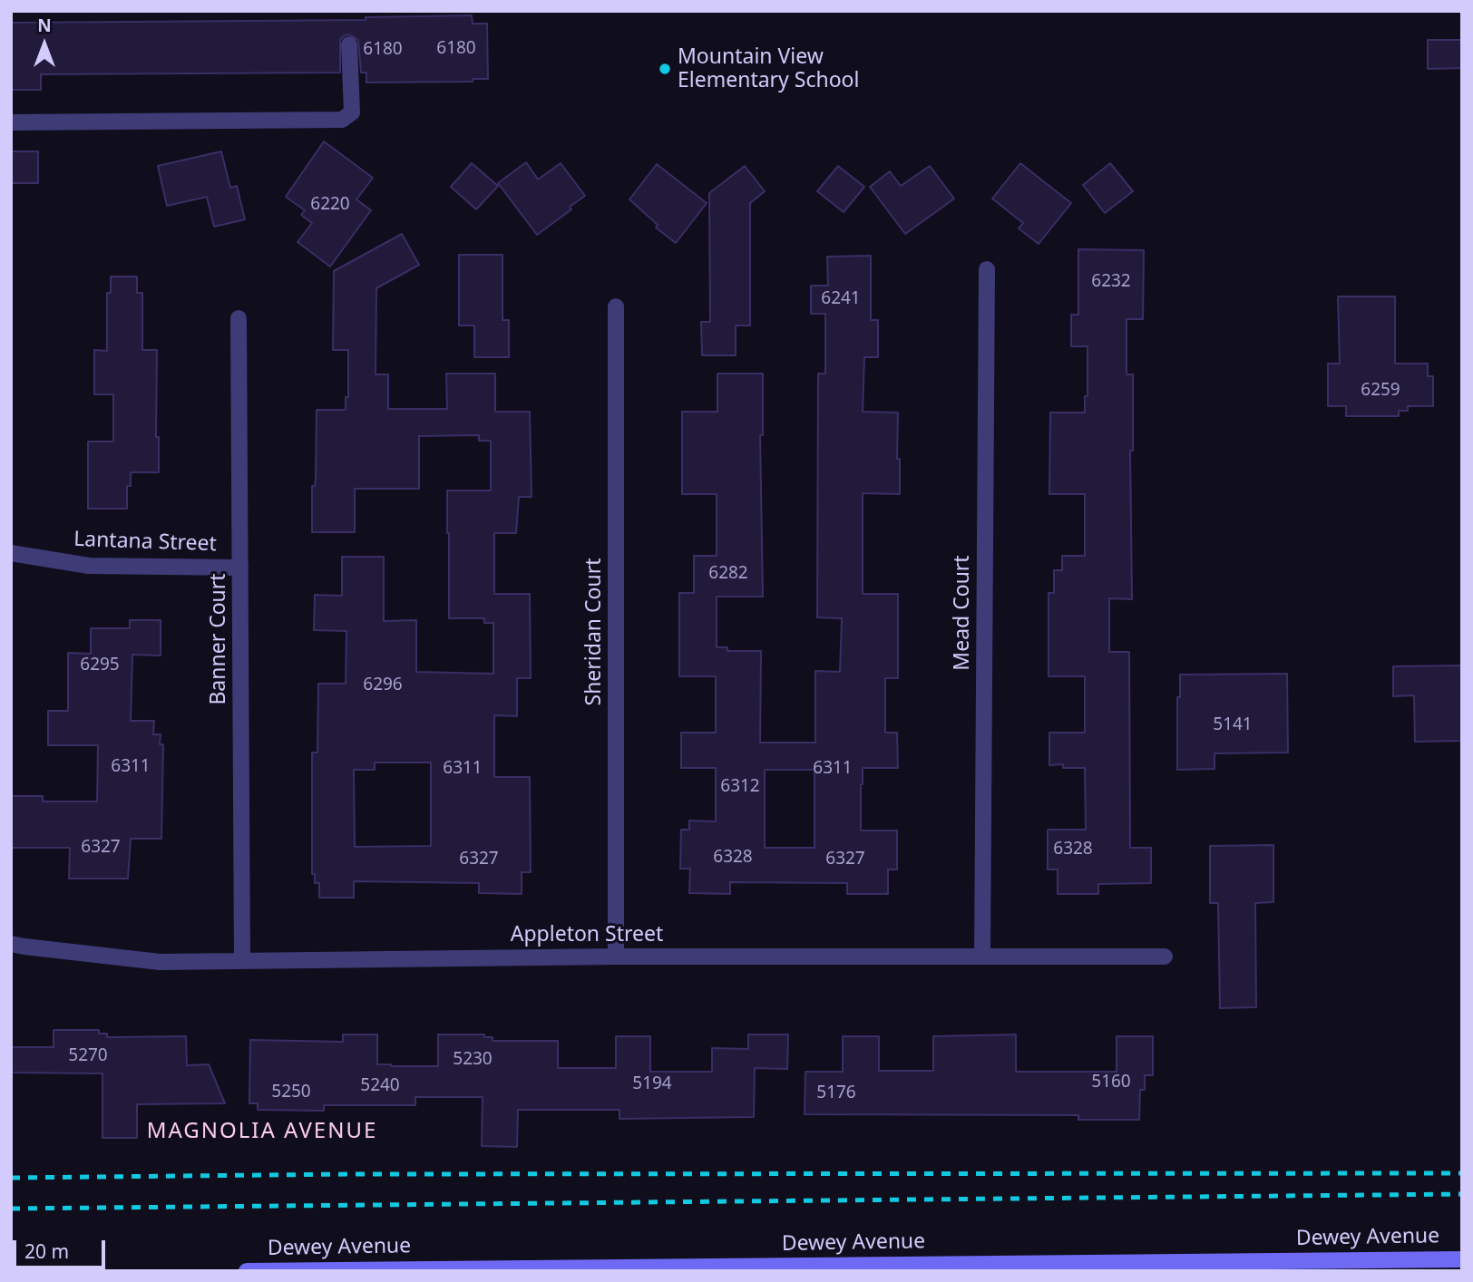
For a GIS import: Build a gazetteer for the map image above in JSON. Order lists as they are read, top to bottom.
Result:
{
  "streets": {
    "street": [
      "Lantana Street",
      "Mead Court",
      "Sheridan Court",
      "Banner Court",
      "Appleton Street",
      "Dewey Avenue"
    ]
  },
  "crossings": [
    ["Lantana Street", "Banner Court"],
    ["Mead Court", "Appleton Street"],
    ["Sheridan Court", "Appleton Street"],
    ["Banner Court", "Appleton Street"]
  ],
  "districts": ["MAGNOLIA AVENUE"],
  "places": ["Mountain View Elementary School"],
  "house_numbers": [
    "6180",
    "6180",
    "6220",
    "6232",
    "6241",
    "6259",
    "6282",
    "6295",
    "6296",
    "5141",
    "6311",
    "6311",
    "6311",
    "6312",
    "6327",
    "6328",
    "6328",
    "6327",
    "6327",
    "5270",
    "5230",
    "5160",
    "5194",
    "5240",
    "5250",
    "5176"
  ],
  "scale_bar": "20 m",
  "north": "top"
}
